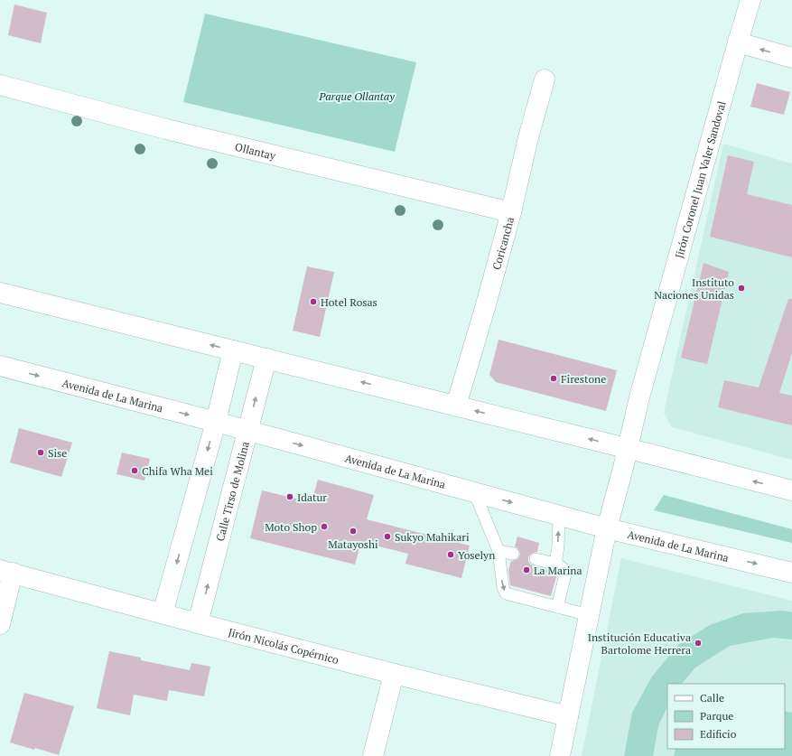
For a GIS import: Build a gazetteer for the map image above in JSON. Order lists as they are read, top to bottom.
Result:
{
  "streets": {
    "street": [
      "Ollantay",
      "Jirón Coronel Juan Valer Sandoval",
      "Coricancha",
      "Avenida de La Marina",
      "Calle Tirso de Molina",
      "Jirón Nicolás Copérnico"
    ]
  },
  "crossings": [
    ["Ollantay", "Coricancha"],
    ["Jirón Coronel Juan Valer Sandoval", "Avenida de La Marina"],
    ["Jirón Coronel Juan Valer Sandoval", "Jirón Nicolás Copérnico"],
    ["Avenida de La Marina", "Calle Tirso de Molina"],
    ["Calle Tirso de Molina", "Jirón Nicolás Copérnico"]
  ],
  "parks": ["Parque Ollantay"],
  "places": [
    "Instituto Naciones Unidas",
    "Hotel Rosas",
    "Firestone",
    "Sise",
    "Chifa Wha Mei",
    "Idatur",
    "Moto Shop",
    "Matayoshi",
    "Sukyo Mahikari",
    "Yoselyn",
    "La Marina",
    "Institución Educativa Bartolome Herrera"
  ],
  "legend": ["Calle", "Parque", "Edificio"]
}
